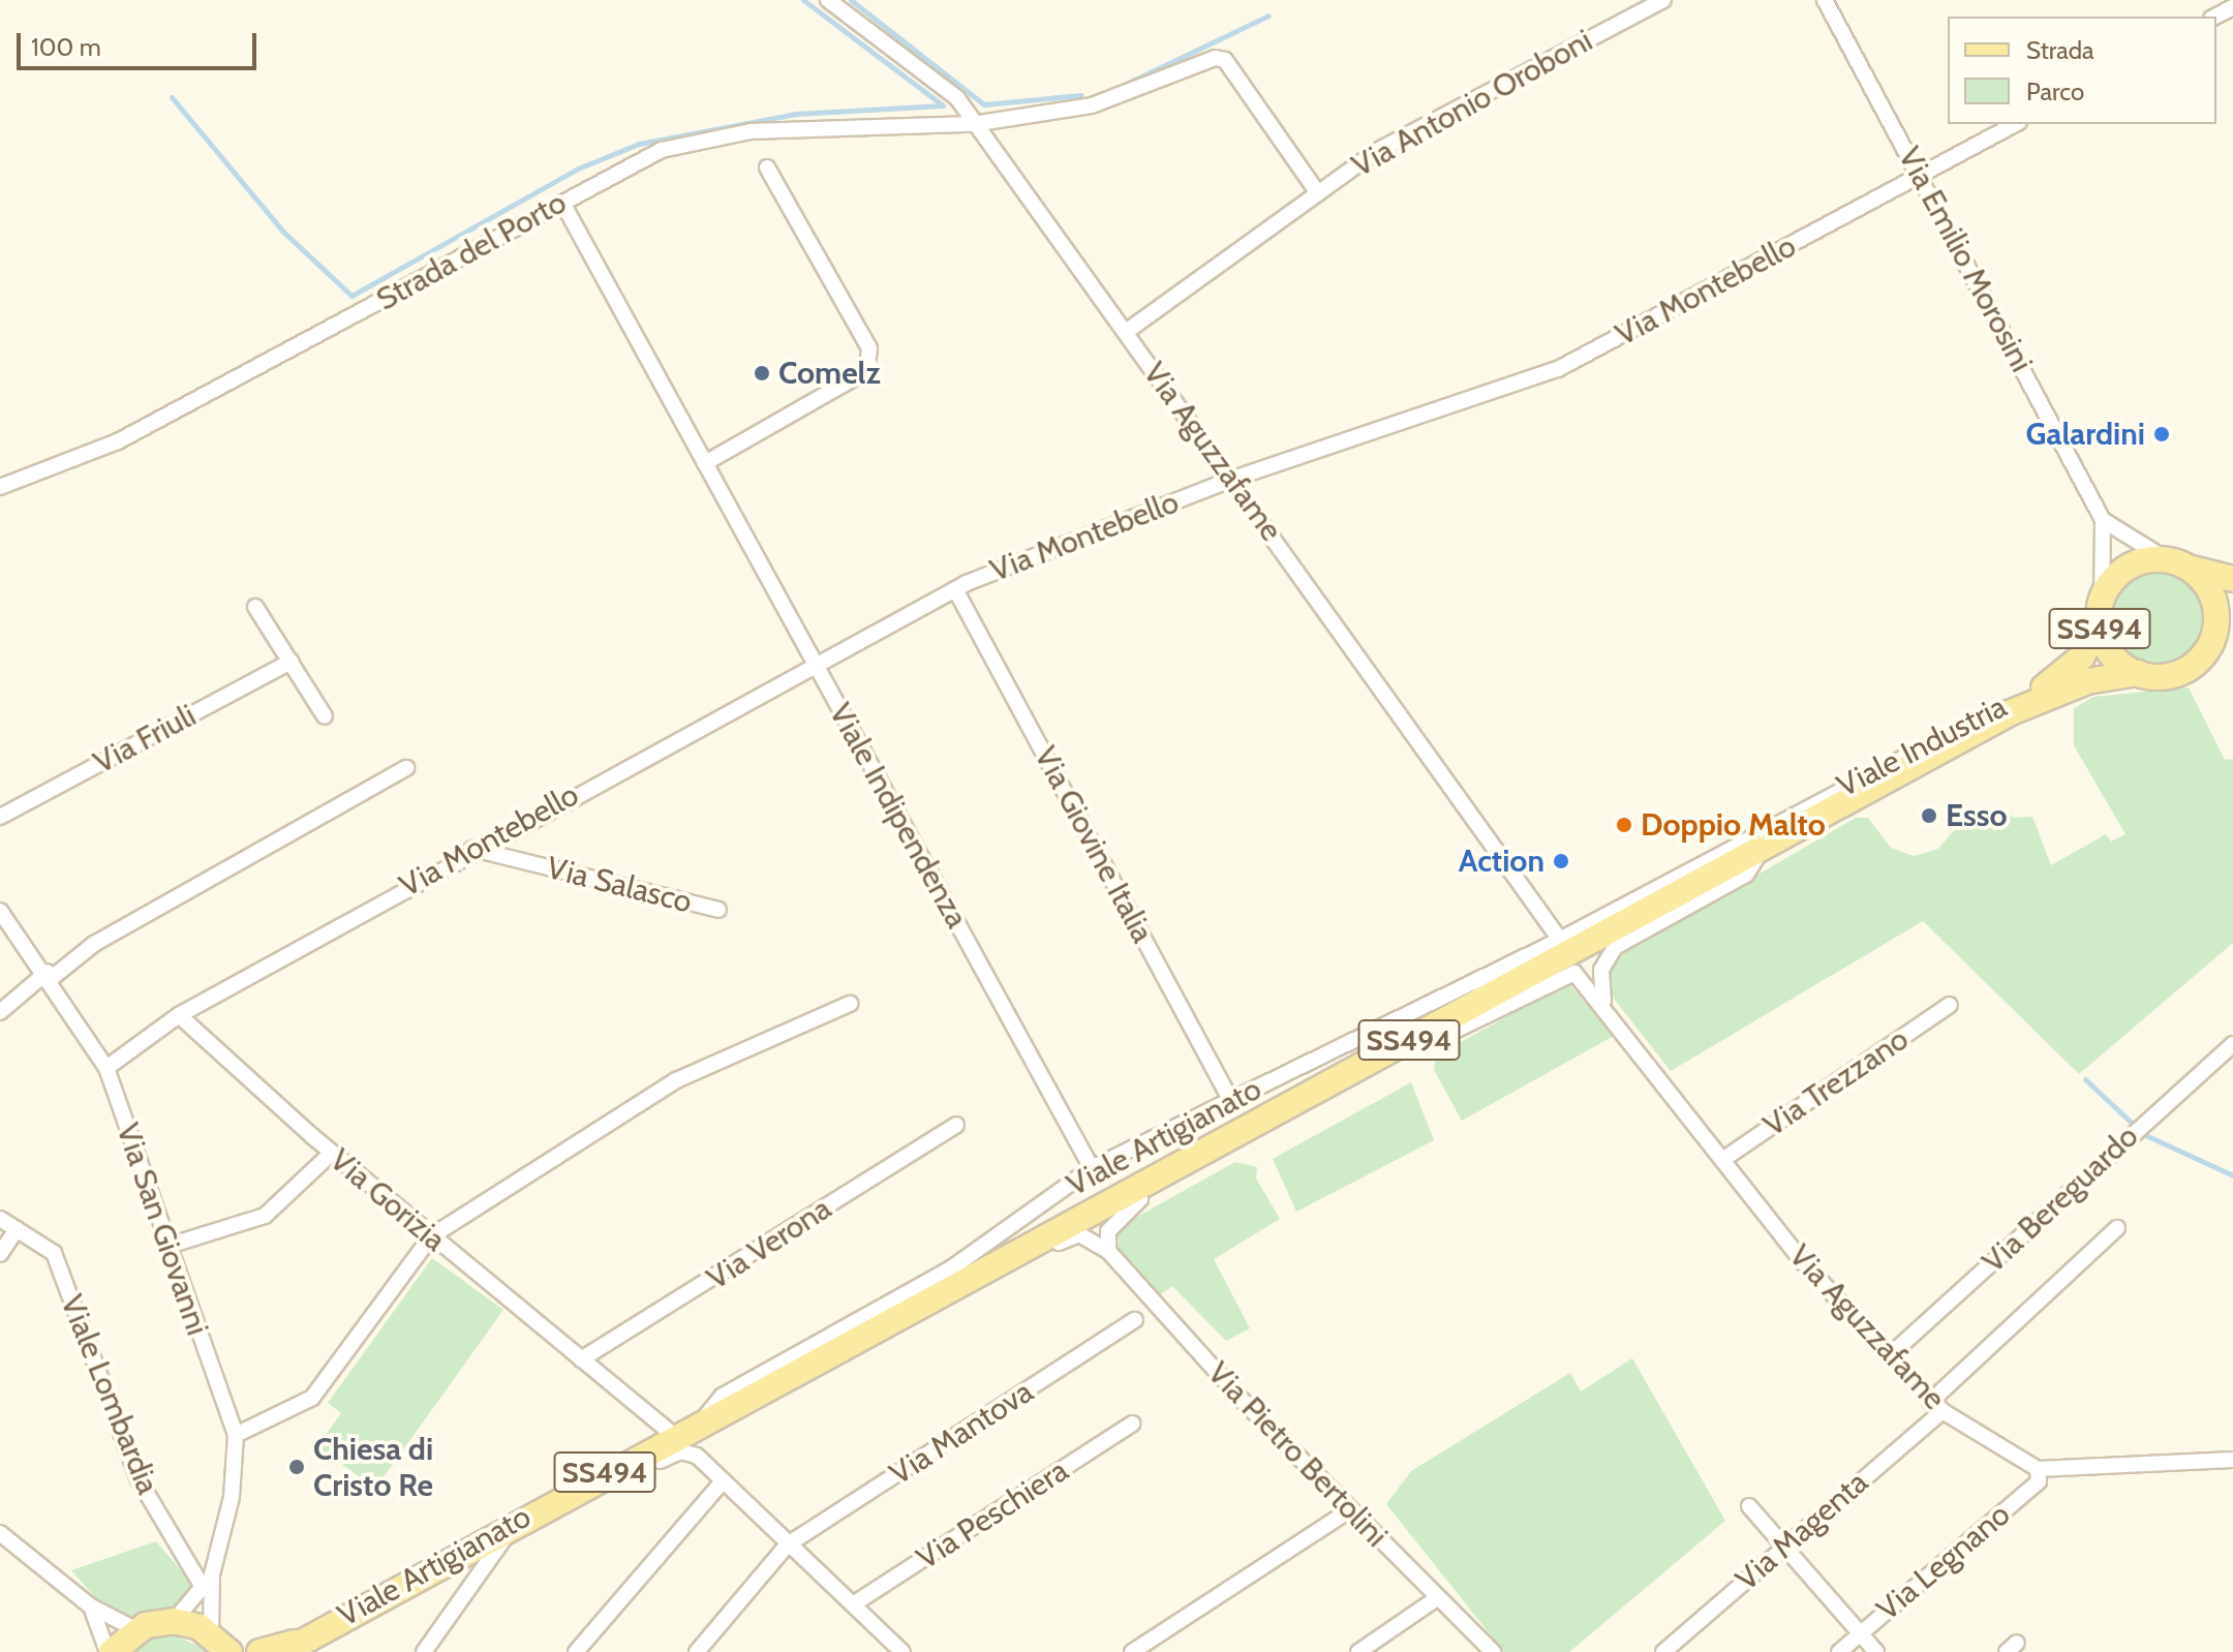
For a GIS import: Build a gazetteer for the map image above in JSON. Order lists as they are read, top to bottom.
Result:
{
  "streets": {
    "main road": ["SS494", "Viale Industria", "Viale Artigianato"],
    "street": [
      "Via Antonio Oroboni",
      "Strada del Porto",
      "Via Emilio Morosini",
      "Via Montebello",
      "Via Aguzzafame",
      "Via Friuli",
      "Viale Indipendenza",
      "Via Giovine Italia",
      "Via Salasco",
      "Via Trezzano",
      "Via Bereguardo",
      "Via Gorizia",
      "Via San Giovanni",
      "Via Verona",
      "Viale Lombardia",
      "Via Mantova",
      "Via Pietro Bertolini",
      "Via Peschiera",
      "Via Magenta",
      "Via Legnano"
    ]
  },
  "crossings": [
    ["Via Antonio Oroboni", "Strada del Porto"],
    ["Via Antonio Oroboni", "Via Aguzzafame"],
    ["Strada del Porto", "Via Aguzzafame"],
    ["Strada del Porto", "Viale Indipendenza"],
    ["Via Emilio Morosini", "Via Montebello"],
    ["Via Emilio Morosini", "SS494"],
    ["Via Emilio Morosini", "Viale Industria"],
    ["Via Montebello", "Via Aguzzafame"],
    ["Via Montebello", "Viale Indipendenza"],
    ["Via Montebello", "Via Giovine Italia"],
    ["Via Montebello", "Via Salasco"],
    ["Via Montebello", "Via Gorizia"],
    ["Via Aguzzafame", "Viale Industria"],
    ["Via Aguzzafame", "Via Trezzano"],
    ["Via Aguzzafame", "Viale Artigianato"],
    ["Via Aguzzafame", "Via Bereguardo"],
    ["Via Aguzzafame", "Via Magenta"],
    ["Via Aguzzafame", "Via Legnano"],
    ["SS494", "Viale Industria"],
    ["Viale Industria", "Viale Artigianato"],
    ["Viale Indipendenza", "Viale Artigianato"],
    ["Via Giovine Italia", "Viale Artigianato"],
    ["Viale Artigianato", "Via Gorizia"],
    ["Via Gorizia", "Via Verona"],
    ["Via San Giovanni", "Viale Lombardia"]
  ],
  "places": [
    "Comelz",
    "Galardini",
    "Esso",
    "Doppio Malto",
    "Action",
    "Chiesa di Cristo Re"
  ],
  "legend": ["Strada", "Parco"],
  "scale_bar": "100 m"
}
